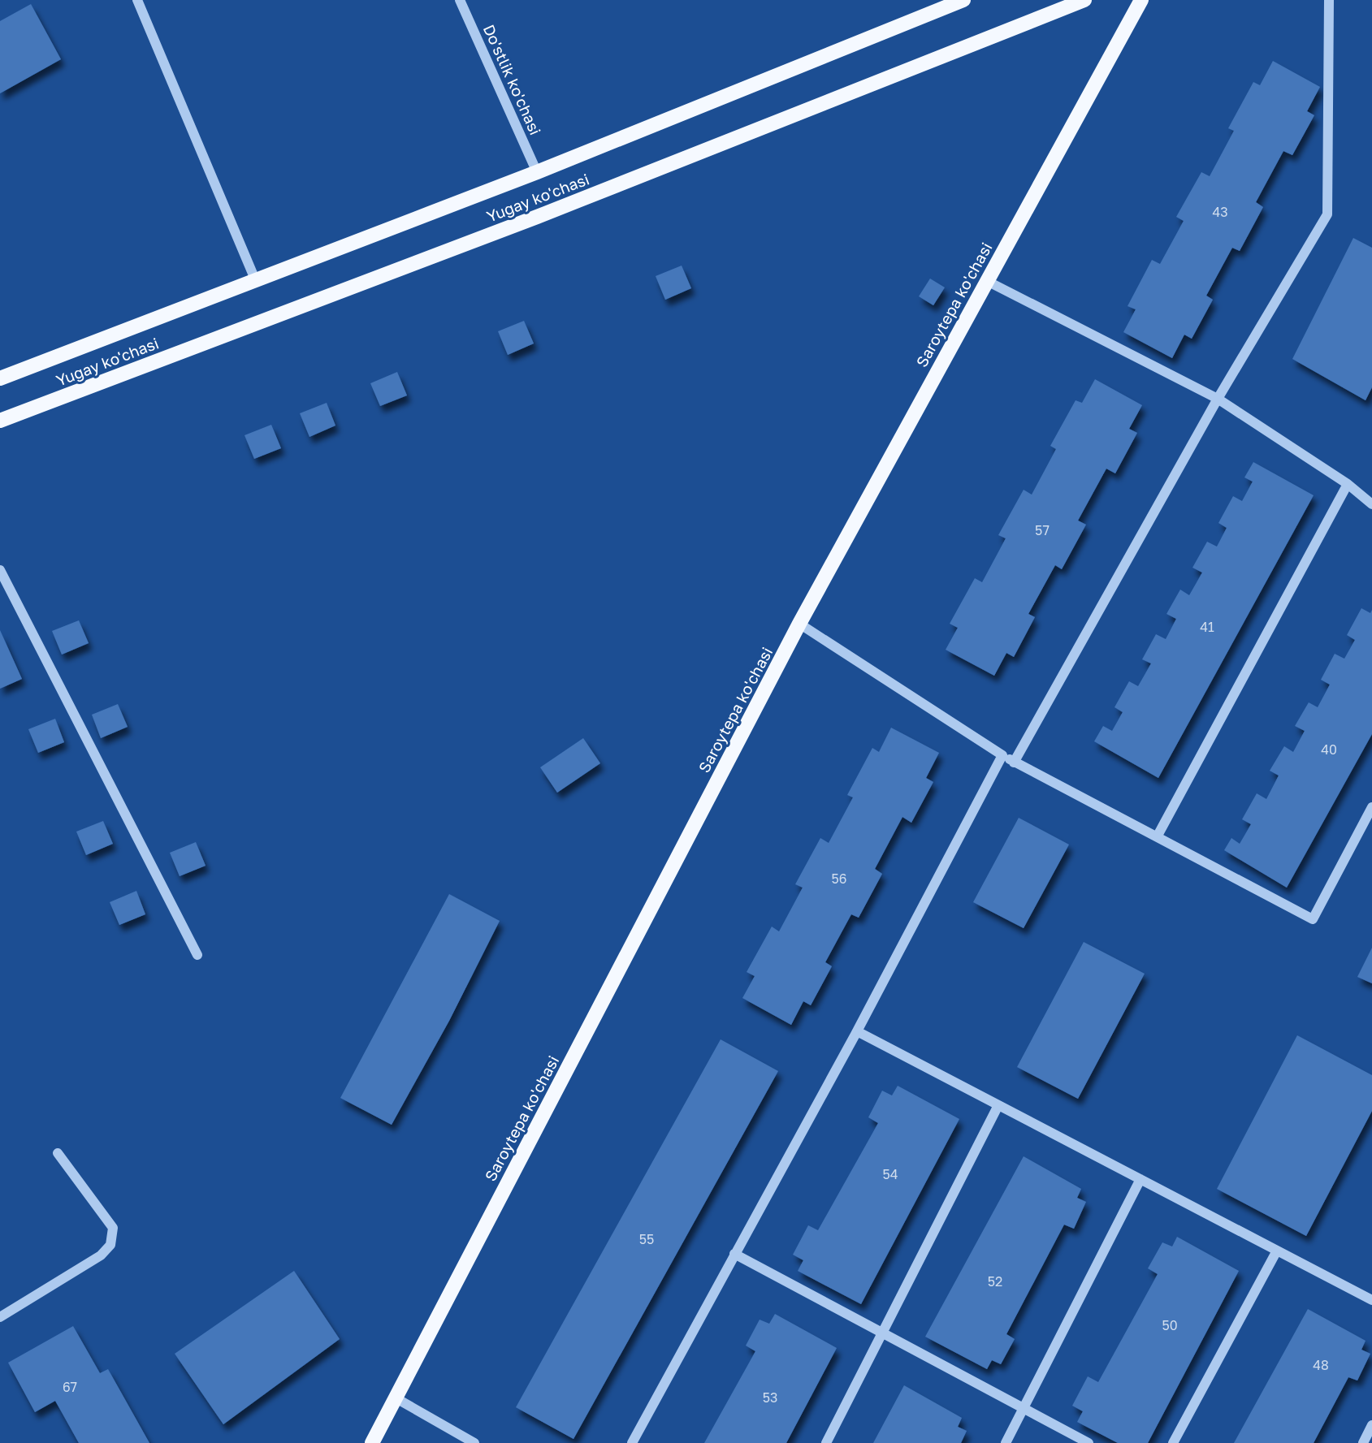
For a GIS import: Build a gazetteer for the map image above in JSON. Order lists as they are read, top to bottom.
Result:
{
  "streets": {
    "main road": ["Yugay ko'chasi", "Saroytepa ko'chasi"],
    "street": ["Do'stlik ko'chasi"]
  },
  "crossings": [
    ["Do'stlik ko'chasi", "Yugay ko'chasi"]
  ],
  "house_numbers": [
    "43",
    "57",
    "41",
    "40",
    "56",
    "54",
    "55",
    "52",
    "50",
    "48",
    "67",
    "53"
  ]
}
